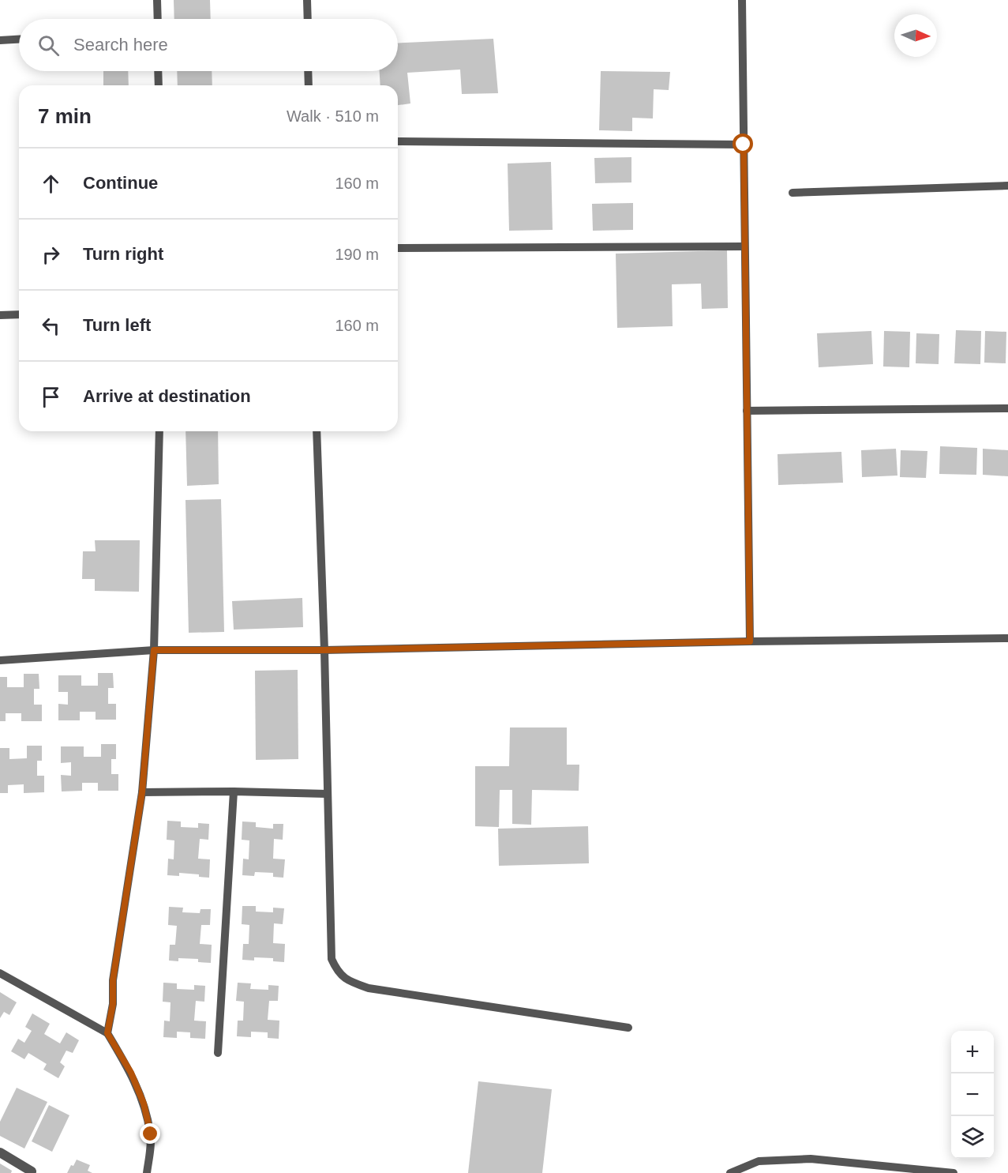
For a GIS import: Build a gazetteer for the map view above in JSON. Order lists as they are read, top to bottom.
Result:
{
  "north": "right",
  "page": {
    "search": "Search here",
    "heading": ["7 min", "Walk · 510 m"],
    "list": [
      ["Continue", "160 m"],
      ["Turn right", "190 m"],
      ["Turn left", "160 m"],
      "Arrive at destination"
    ],
    "map_buttons": ["+", "−"]
  }
}
